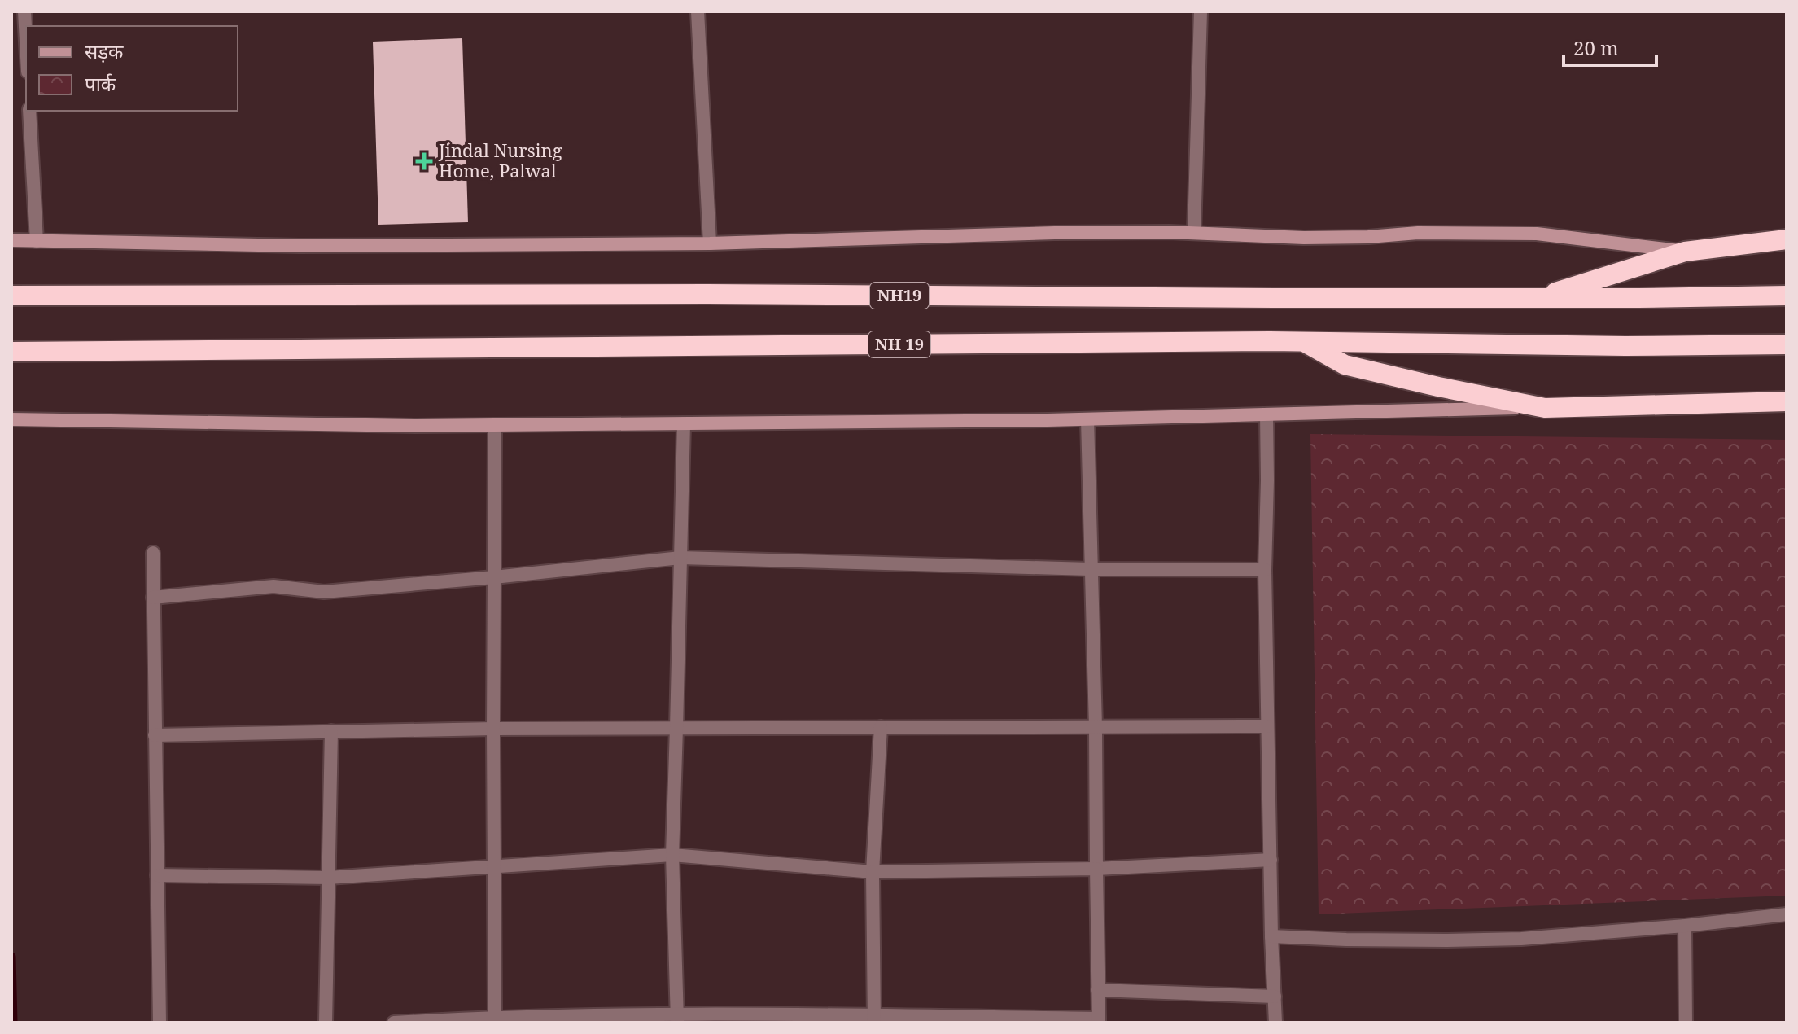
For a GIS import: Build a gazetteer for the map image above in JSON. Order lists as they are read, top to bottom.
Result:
{
  "streets": {
    "highway": ["NH19", "NH 19"]
  },
  "places": {
    "health": ["Jindal Nursing Home, Palwal"]
  },
  "legend": ["सड़क", "पार्क"],
  "scale_bar": "20 m"
}
